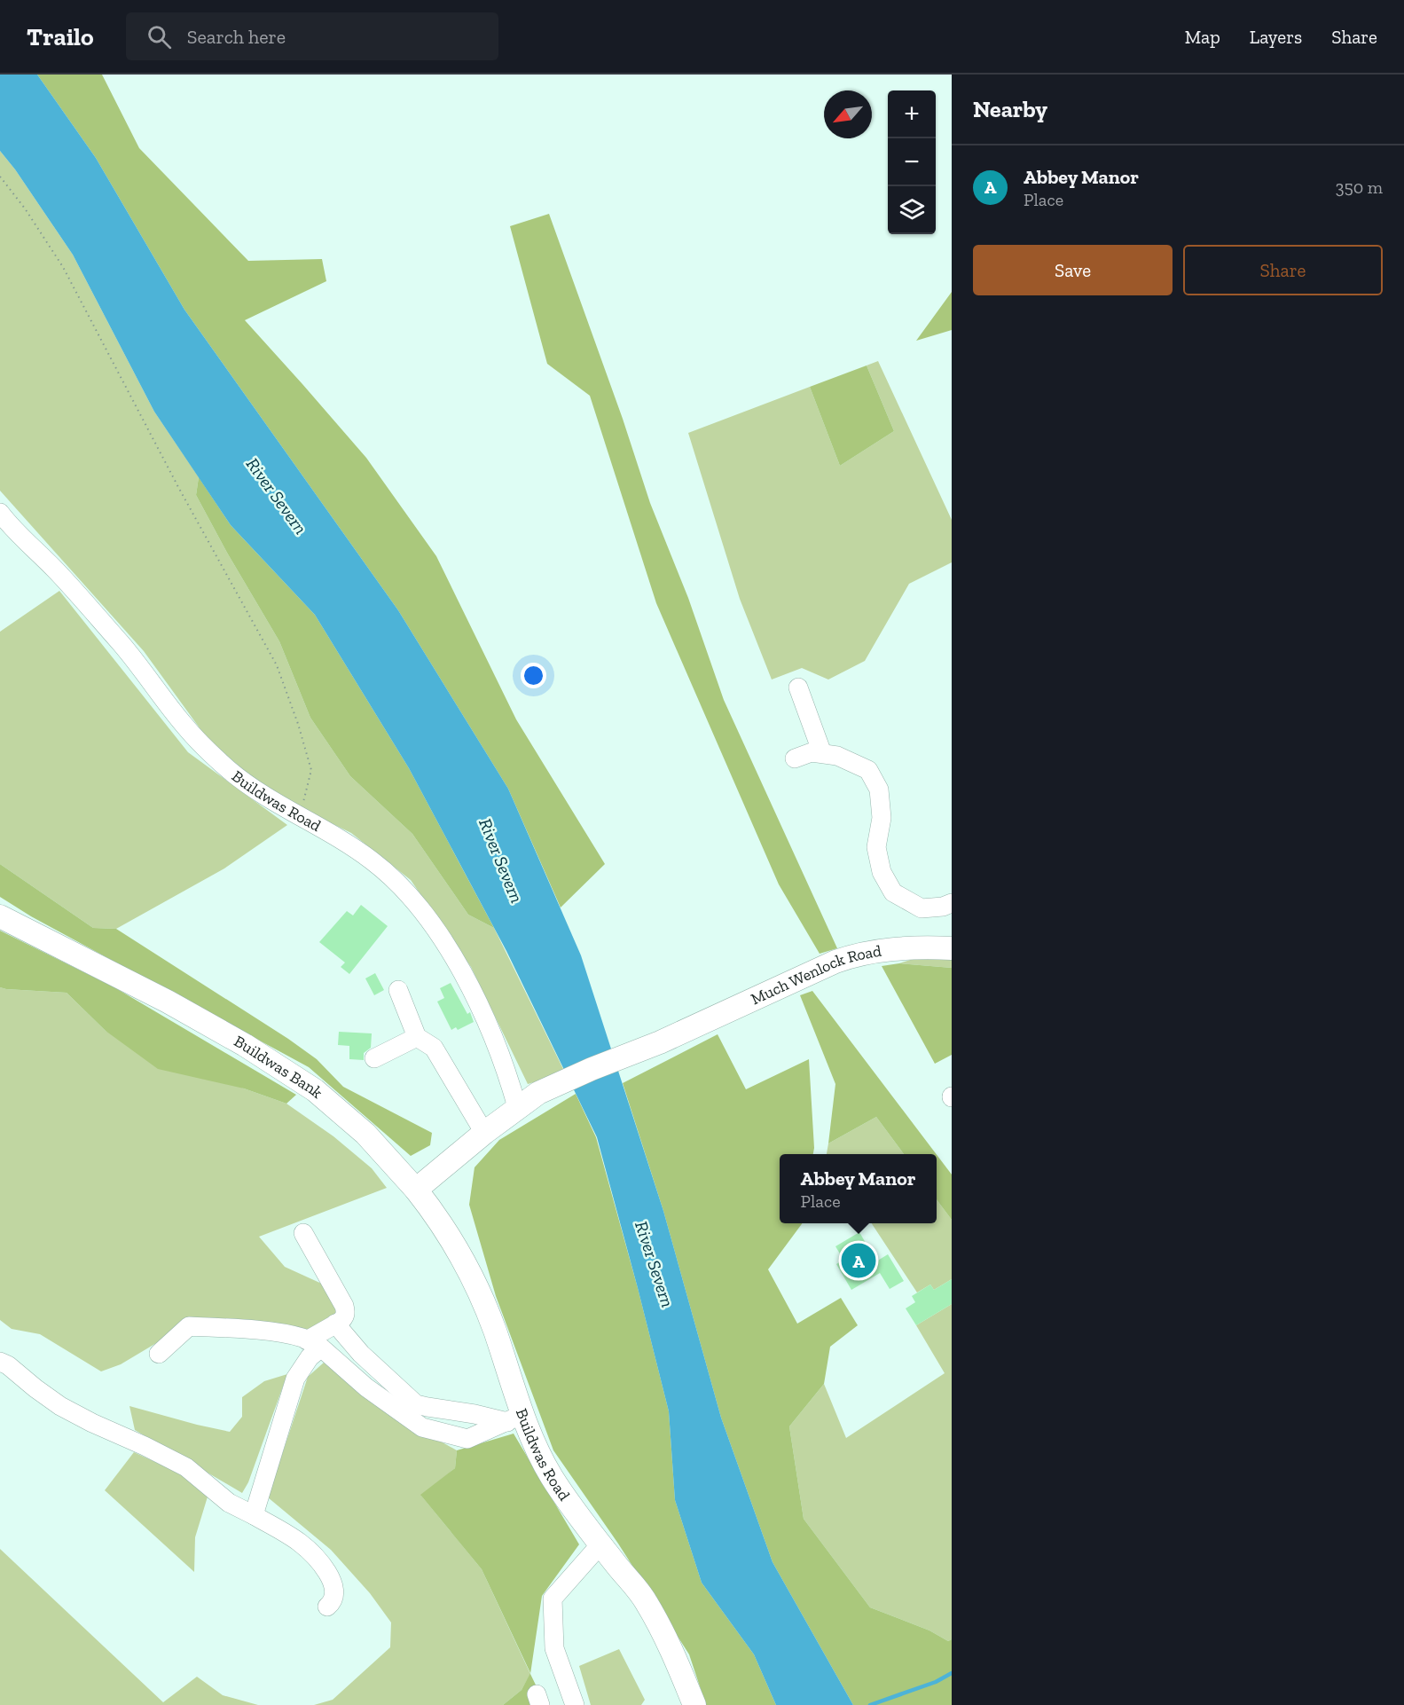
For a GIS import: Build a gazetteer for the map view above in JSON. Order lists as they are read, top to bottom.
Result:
{
  "streets": {
    "main road": ["Buildwas Road", "Much Wenlock Road", "Buildwas Bank"]
  },
  "crossings": [
    ["Buildwas Road", "Much Wenlock Road"],
    ["Buildwas Road", "Buildwas Bank"]
  ],
  "water": ["River Severn"],
  "north": "bottom left",
  "page": {
    "header": "Trailo",
    "search": "Search here",
    "nav": ["Map", "Layers", "Share"],
    "heading": "Nearby",
    "map_buttons": ["+", "−"],
    "list": [
      {
        "mark": "A",
        "name": "Abbey Manor",
        "note": "Place",
        "value": "350 m"
      }
    ],
    "buttons": ["Save", "Share"],
    "popup": ["Abbey Manor", "Place"],
    "pins": "A"
  }
}
